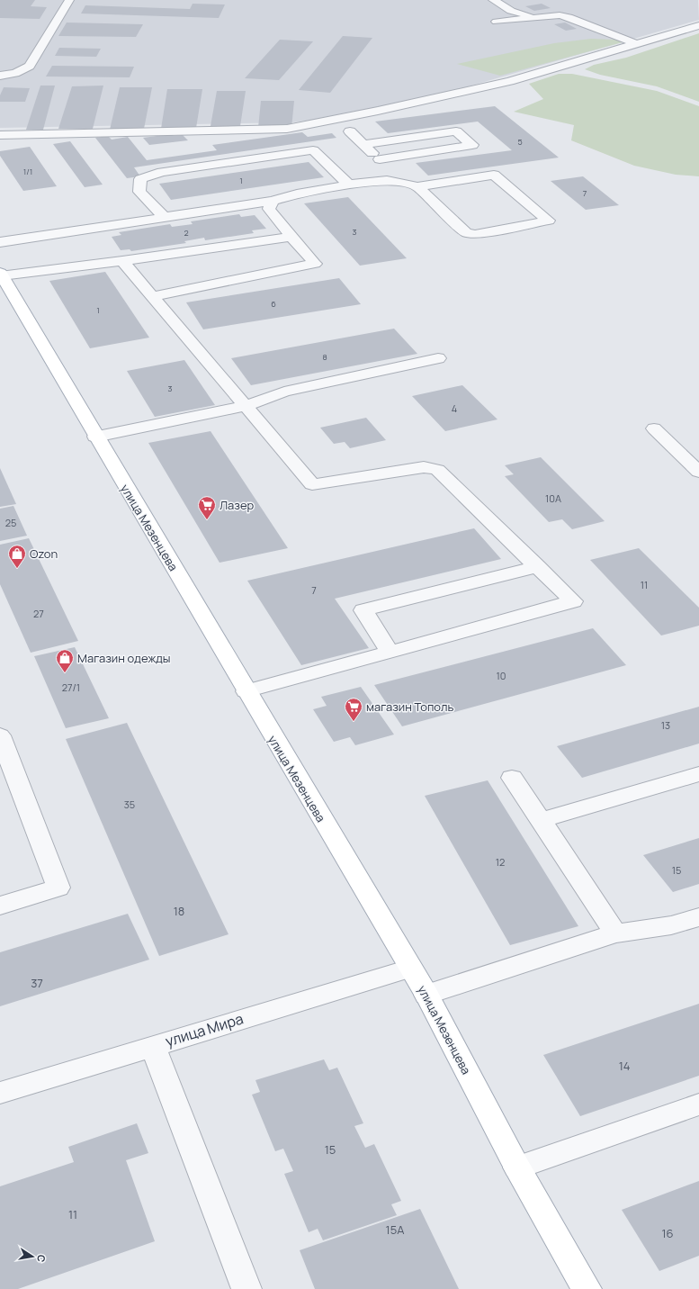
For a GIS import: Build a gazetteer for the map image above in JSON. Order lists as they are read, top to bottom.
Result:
{
  "streets": {
    "main road": ["улица Мезенцева"],
    "street": ["улица Мира"]
  },
  "crossings": [
    ["улица Мезенцева", "улица Мира"]
  ],
  "places": {
    "supermarket": ["Лазер", "магазин Тополь"],
    "shop": ["Ozon", "Магазин одежды"]
  },
  "house_numbers": [
    "5",
    "1/1",
    "1",
    "7",
    "3",
    "2",
    "6",
    "1",
    "8",
    "3",
    "4",
    "10А",
    "25",
    "11",
    "7",
    "27",
    "10",
    "27/1",
    "13",
    "35",
    "12",
    "15",
    "18",
    "37",
    "14",
    "15",
    "11",
    "15А",
    "16"
  ],
  "north": "right"
}
